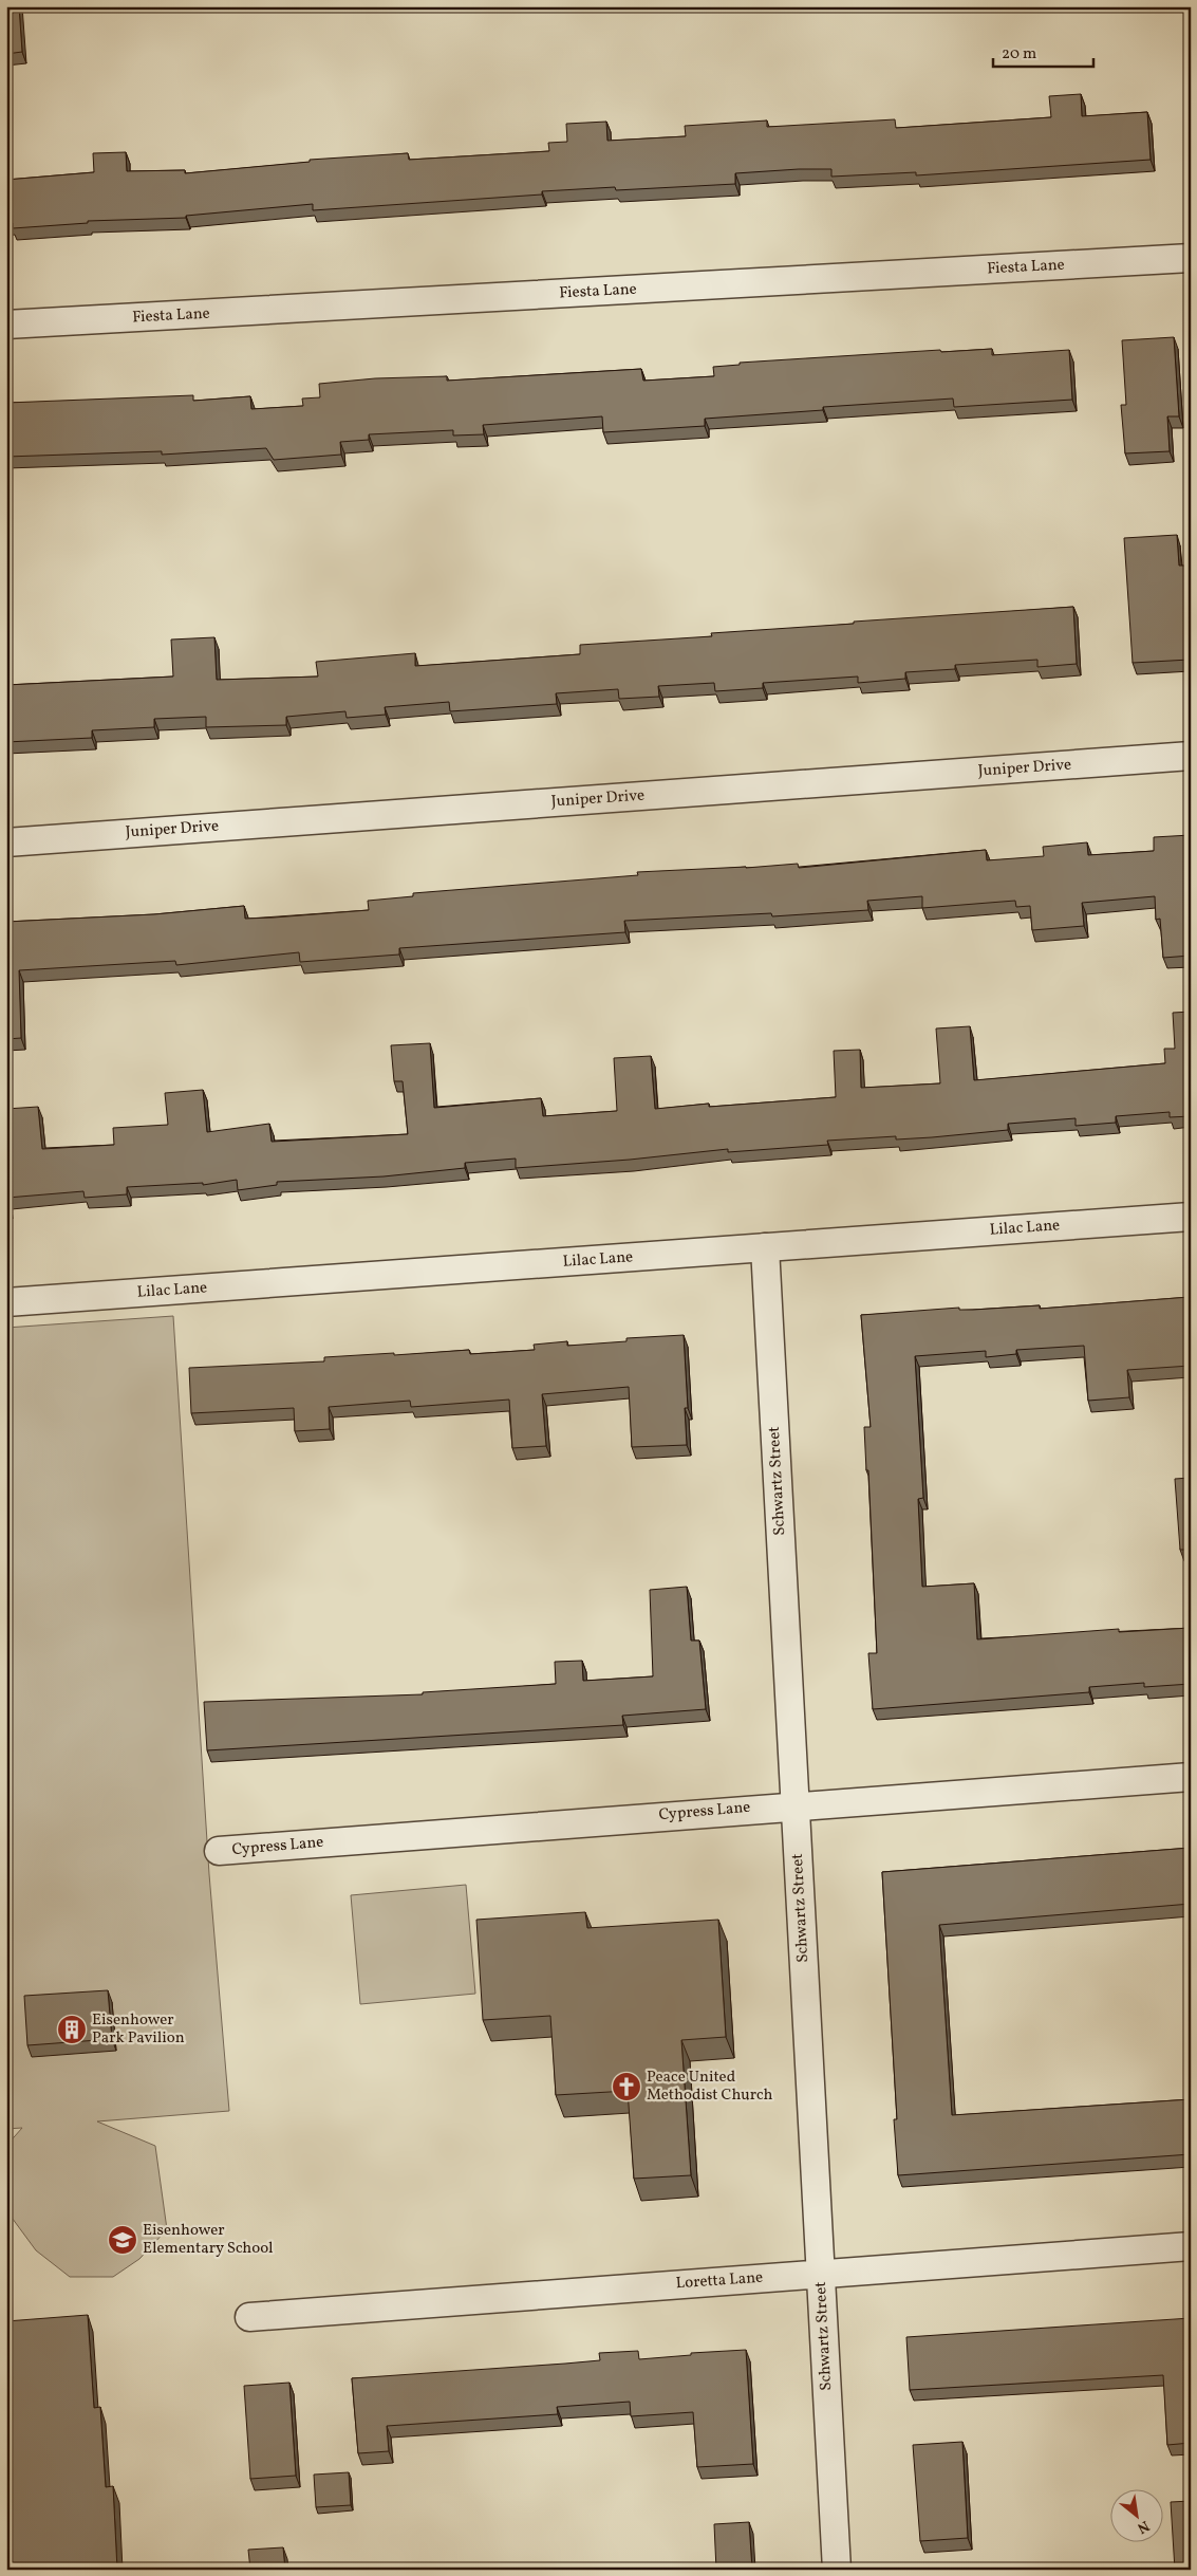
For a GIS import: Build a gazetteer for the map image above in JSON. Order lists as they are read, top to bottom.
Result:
{
  "streets": {
    "street": [
      "Fiesta Lane",
      "Juniper Drive",
      "Lilac Lane",
      "Schwartz Street",
      "Cypress Lane",
      "Loretta Lane"
    ]
  },
  "crossings": [
    ["Lilac Lane", "Schwartz Street"],
    ["Schwartz Street", "Cypress Lane"],
    ["Schwartz Street", "Loretta Lane"]
  ],
  "places": {
    "building": ["Eisenhower Park Pavilion"],
    "church": ["Peace United Methodist Church"],
    "school or university": ["Eisenhower Elementary School"]
  },
  "scale_bar": "20 m",
  "north": "bottom right"
}
